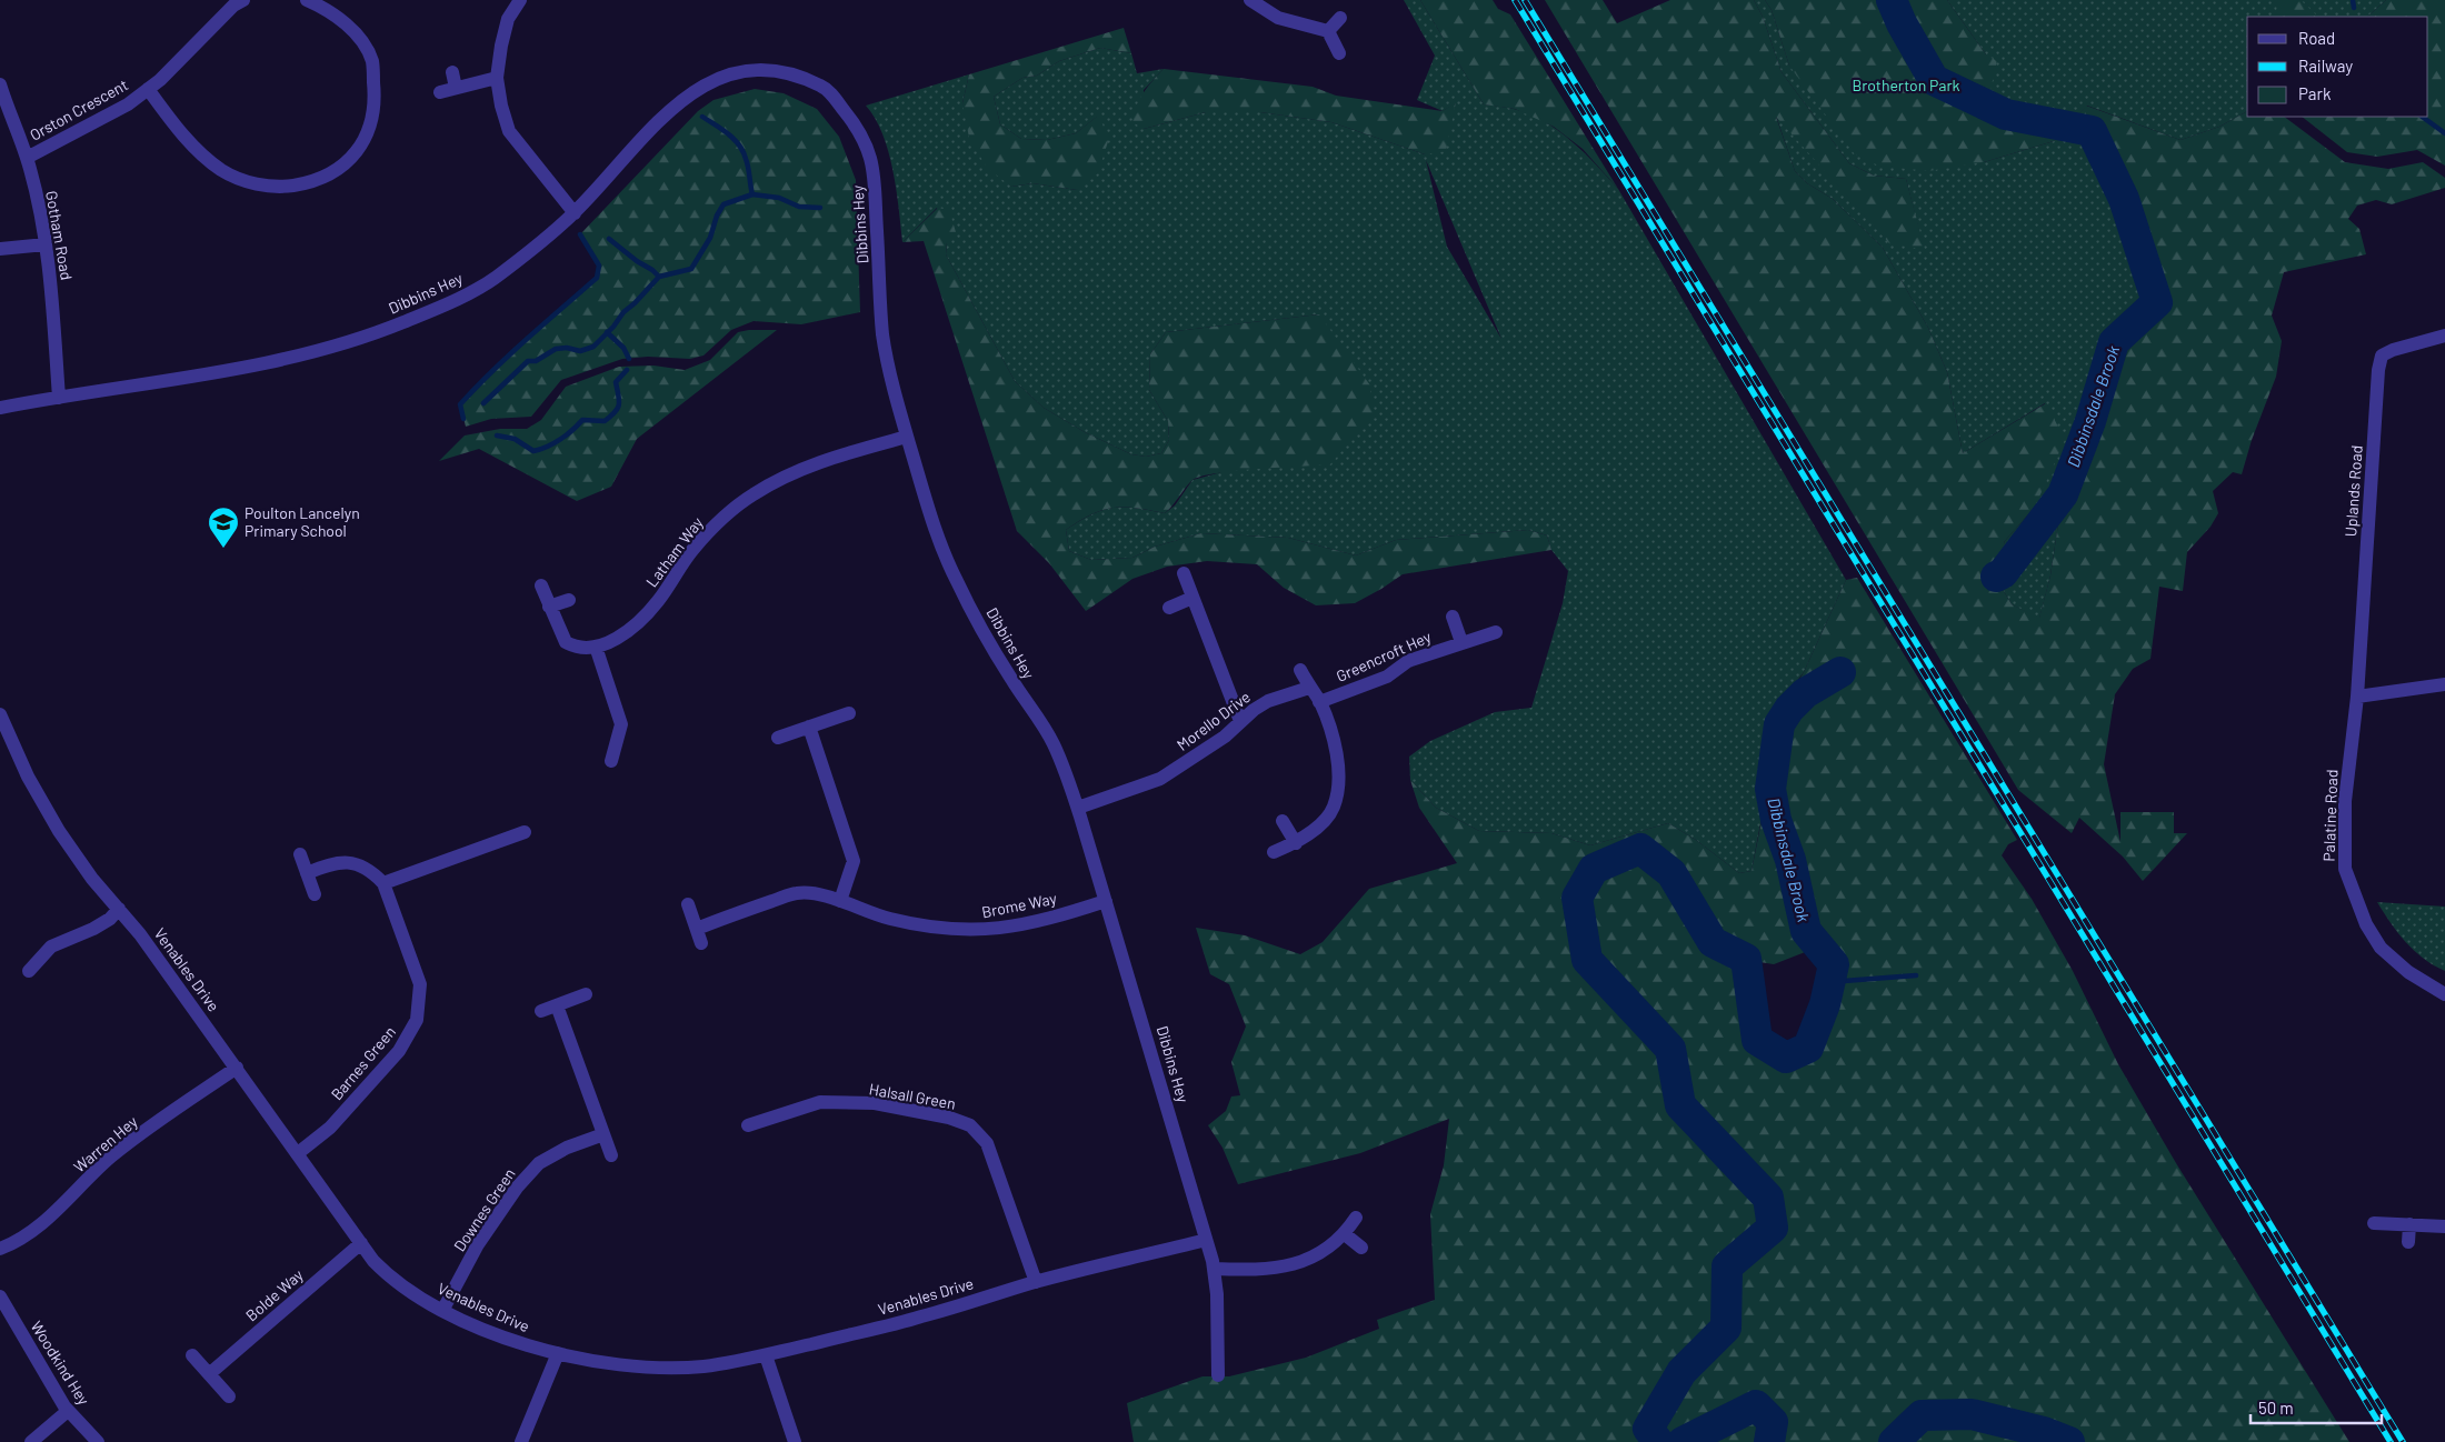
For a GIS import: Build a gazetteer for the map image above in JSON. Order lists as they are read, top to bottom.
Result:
{
  "streets": {
    "street": [
      "Orston Crescent",
      "Dibbins Hey",
      "Gotham Road",
      "Uplands Road",
      "Latham Way",
      "Greencroft Hey",
      "Morello Drive",
      "Palatine Road",
      "Brome Way",
      "Venables Drive",
      "Barnes Green",
      "Halsall Green",
      "Warren Hey",
      "Downes Green",
      "Bolde Way",
      "Woodkind Hey"
    ]
  },
  "crossings": [
    ["Orston Crescent", "Gotham Road"],
    ["Dibbins Hey", "Gotham Road"],
    ["Dibbins Hey", "Latham Way"],
    ["Dibbins Hey", "Morello Drive"],
    ["Dibbins Hey", "Brome Way"],
    ["Dibbins Hey", "Venables Drive"],
    ["Uplands Road", "Palatine Road"],
    ["Venables Drive", "Barnes Green"],
    ["Venables Drive", "Halsall Green"],
    ["Venables Drive", "Warren Hey"],
    ["Venables Drive", "Downes Green"],
    ["Venables Drive", "Bolde Way"]
  ],
  "water": ["Dibbinsdale Brook"],
  "parks": ["Brotherton Park"],
  "places": {
    "school or university": ["Poulton Lancelyn Primary School"]
  },
  "legend": ["Road", "Railway", "Park"],
  "scale_bar": "50 m"
}
